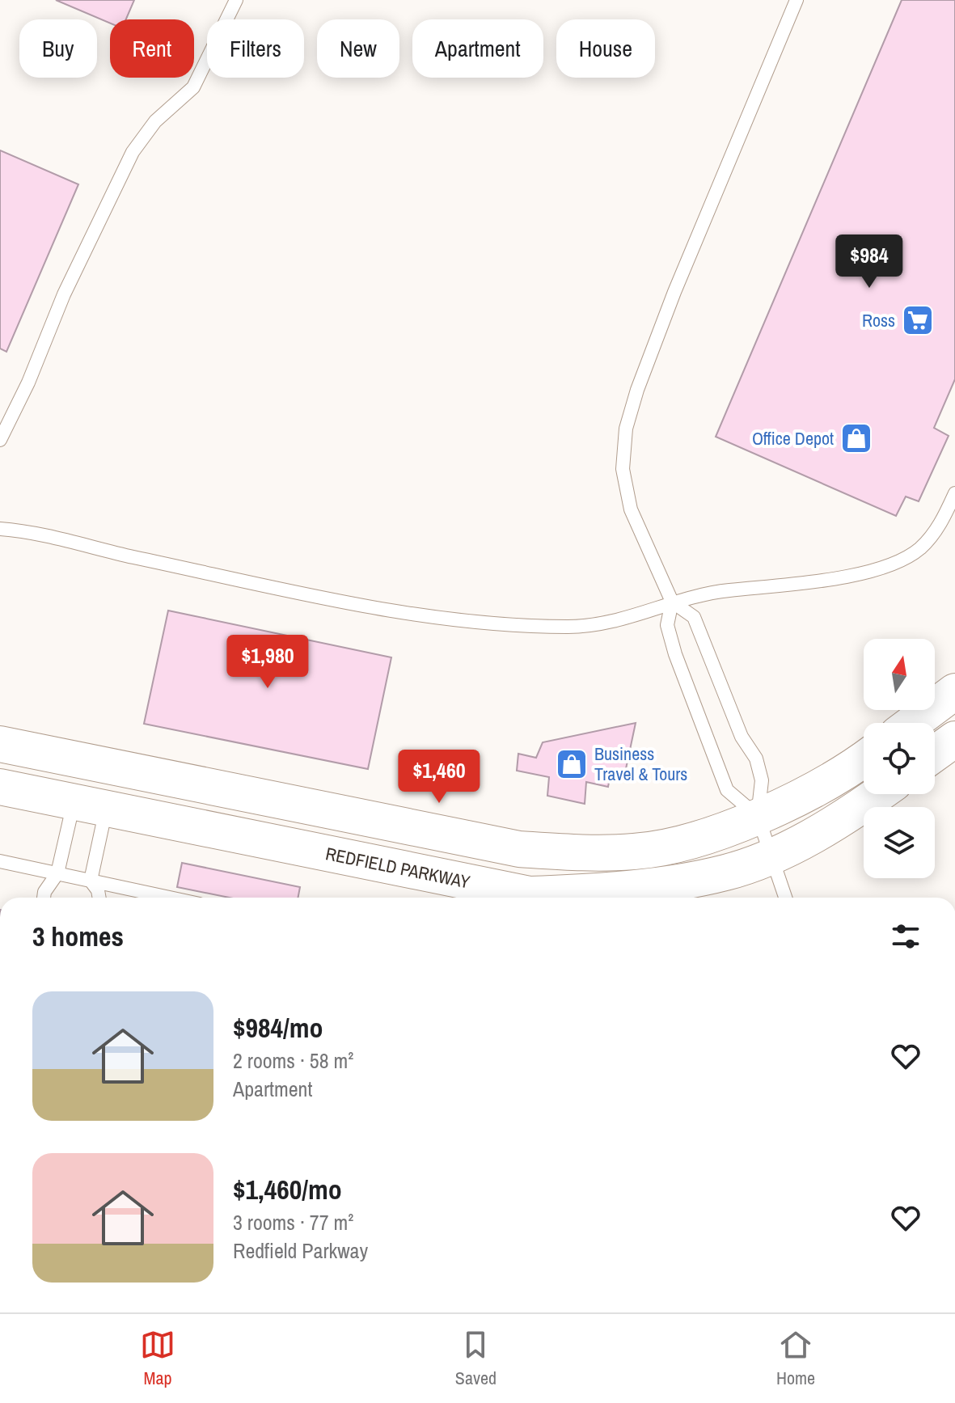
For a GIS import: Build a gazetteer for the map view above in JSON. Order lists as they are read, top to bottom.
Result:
{
  "streets": {
    "street": ["REDFIELD PARKWAY"]
  },
  "places": {
    "supermarket": ["Ross"],
    "shop": ["Office Depot", "Business Travel & Tours"]
  },
  "north": "top",
  "page": {
    "chip": [
      "Buy",
      "Rent",
      "Filters",
      "New",
      "Apartment",
      "House"
    ],
    "price": ["$984", "$1,980", "$1,460"],
    "heading": "3 homes",
    "list": [
      {
        "name": "$984/mo",
        "note": "2 rooms · 58 m² · Apartment"
      },
      {
        "name": "$1,460/mo",
        "note": "3 rooms · 77 m² · Redfield Parkway"
      }
    ],
    "tabs": ["Map", "Saved", "Home"]
  }
}
